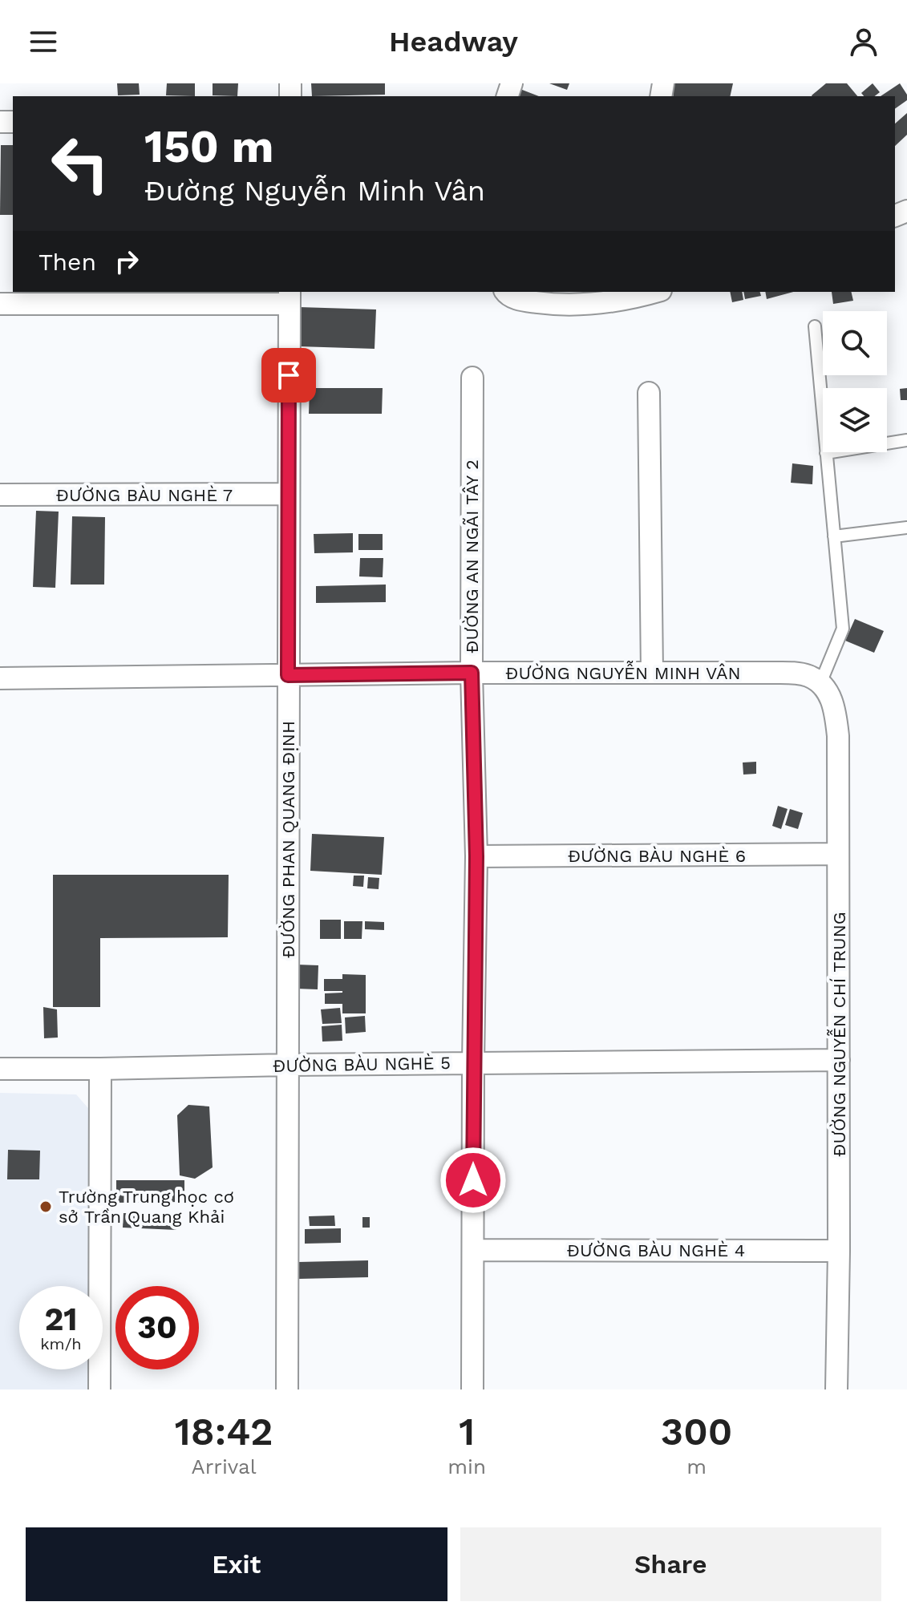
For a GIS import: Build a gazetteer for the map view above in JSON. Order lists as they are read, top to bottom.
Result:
{
  "streets": {
    "street": [
      "ĐƯỜNG BÀU NGHÈ 7",
      "ĐƯỜNG AN NGÃI TÂY 2",
      "ĐƯỜNG NGUYỄN MINH VÂN",
      "ĐƯỜNG PHAN QUANG ĐỊNH",
      "ĐƯỜNG BÀU NGHÈ 6",
      "ĐƯỜNG NGUYỄN CHÍ TRUNG",
      "ĐƯỜNG BÀU NGHÈ 5",
      "ĐƯỜNG BÀU NGHÈ 4"
    ]
  },
  "crossings": [
    ["ĐƯỜNG BÀU NGHÈ 7", "ĐƯỜNG PHAN QUANG ĐỊNH"],
    ["ĐƯỜNG AN NGÃI TÂY 2", "ĐƯỜNG NGUYỄN MINH VÂN"],
    ["ĐƯỜNG AN NGÃI TÂY 2", "ĐƯỜNG BÀU NGHÈ 6"],
    ["ĐƯỜNG AN NGÃI TÂY 2", "ĐƯỜNG BÀU NGHÈ 5"],
    ["ĐƯỜNG AN NGÃI TÂY 2", "ĐƯỜNG BÀU NGHÈ 4"],
    ["ĐƯỜNG NGUYỄN MINH VÂN", "ĐƯỜNG PHAN QUANG ĐỊNH"],
    ["ĐƯỜNG NGUYỄN MINH VÂN", "ĐƯỜNG NGUYỄN CHÍ TRUNG"],
    ["ĐƯỜNG PHAN QUANG ĐỊNH", "ĐƯỜNG BÀU NGHÈ 5"],
    ["ĐƯỜNG BÀU NGHÈ 6", "ĐƯỜNG NGUYỄN CHÍ TRUNG"],
    ["ĐƯỜNG NGUYỄN CHÍ TRUNG", "ĐƯỜNG BÀU NGHÈ 5"],
    ["ĐƯỜNG NGUYỄN CHÍ TRUNG", "ĐƯỜNG BÀU NGHÈ 4"]
  ],
  "places": ["Trường Trung học cơ sở Trần Quang Khải"],
  "page": {
    "header": "Headway",
    "turn": ["150 m", "Đường Nguyễn Minh Vân"],
    "then": "Then",
    "speed": "21 km/h",
    "limit": "30",
    "eta": [
      "18:42",
      "Arrival",
      "1",
      "min",
      "300",
      "m"
    ],
    "buttons": ["Exit", "Share"]
  }
}
